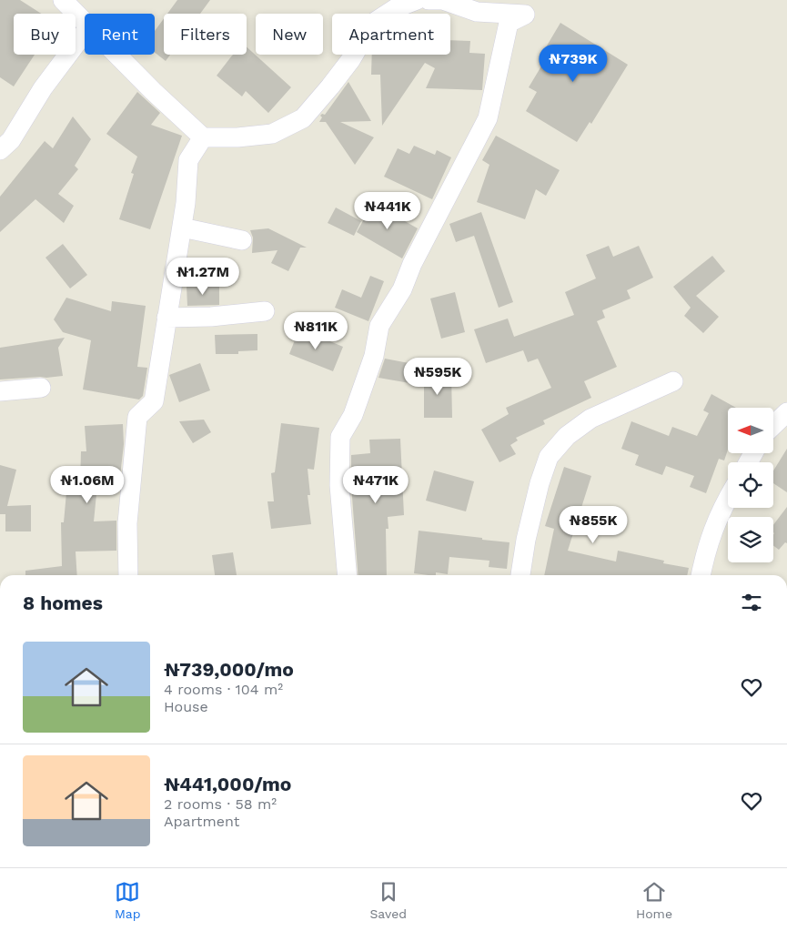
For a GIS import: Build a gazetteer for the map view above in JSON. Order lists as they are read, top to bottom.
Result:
{
  "north": "left",
  "page": {
    "chip": [
      "Buy",
      "Rent",
      "Filters",
      "New",
      "Apartment"
    ],
    "price": [
      "₦739K",
      "₦441K",
      "₦1.27M",
      "₦811K",
      "₦595K",
      "₦1.06M",
      "₦471K",
      "₦855K"
    ],
    "heading": "8 homes",
    "list": [
      {
        "name": "₦739,000/mo",
        "note": "4 rooms · 104 m² · House"
      },
      {
        "name": "₦441,000/mo",
        "note": "2 rooms · 58 m² · Apartment"
      }
    ],
    "tabs": ["Map", "Saved", "Home"]
  }
}
